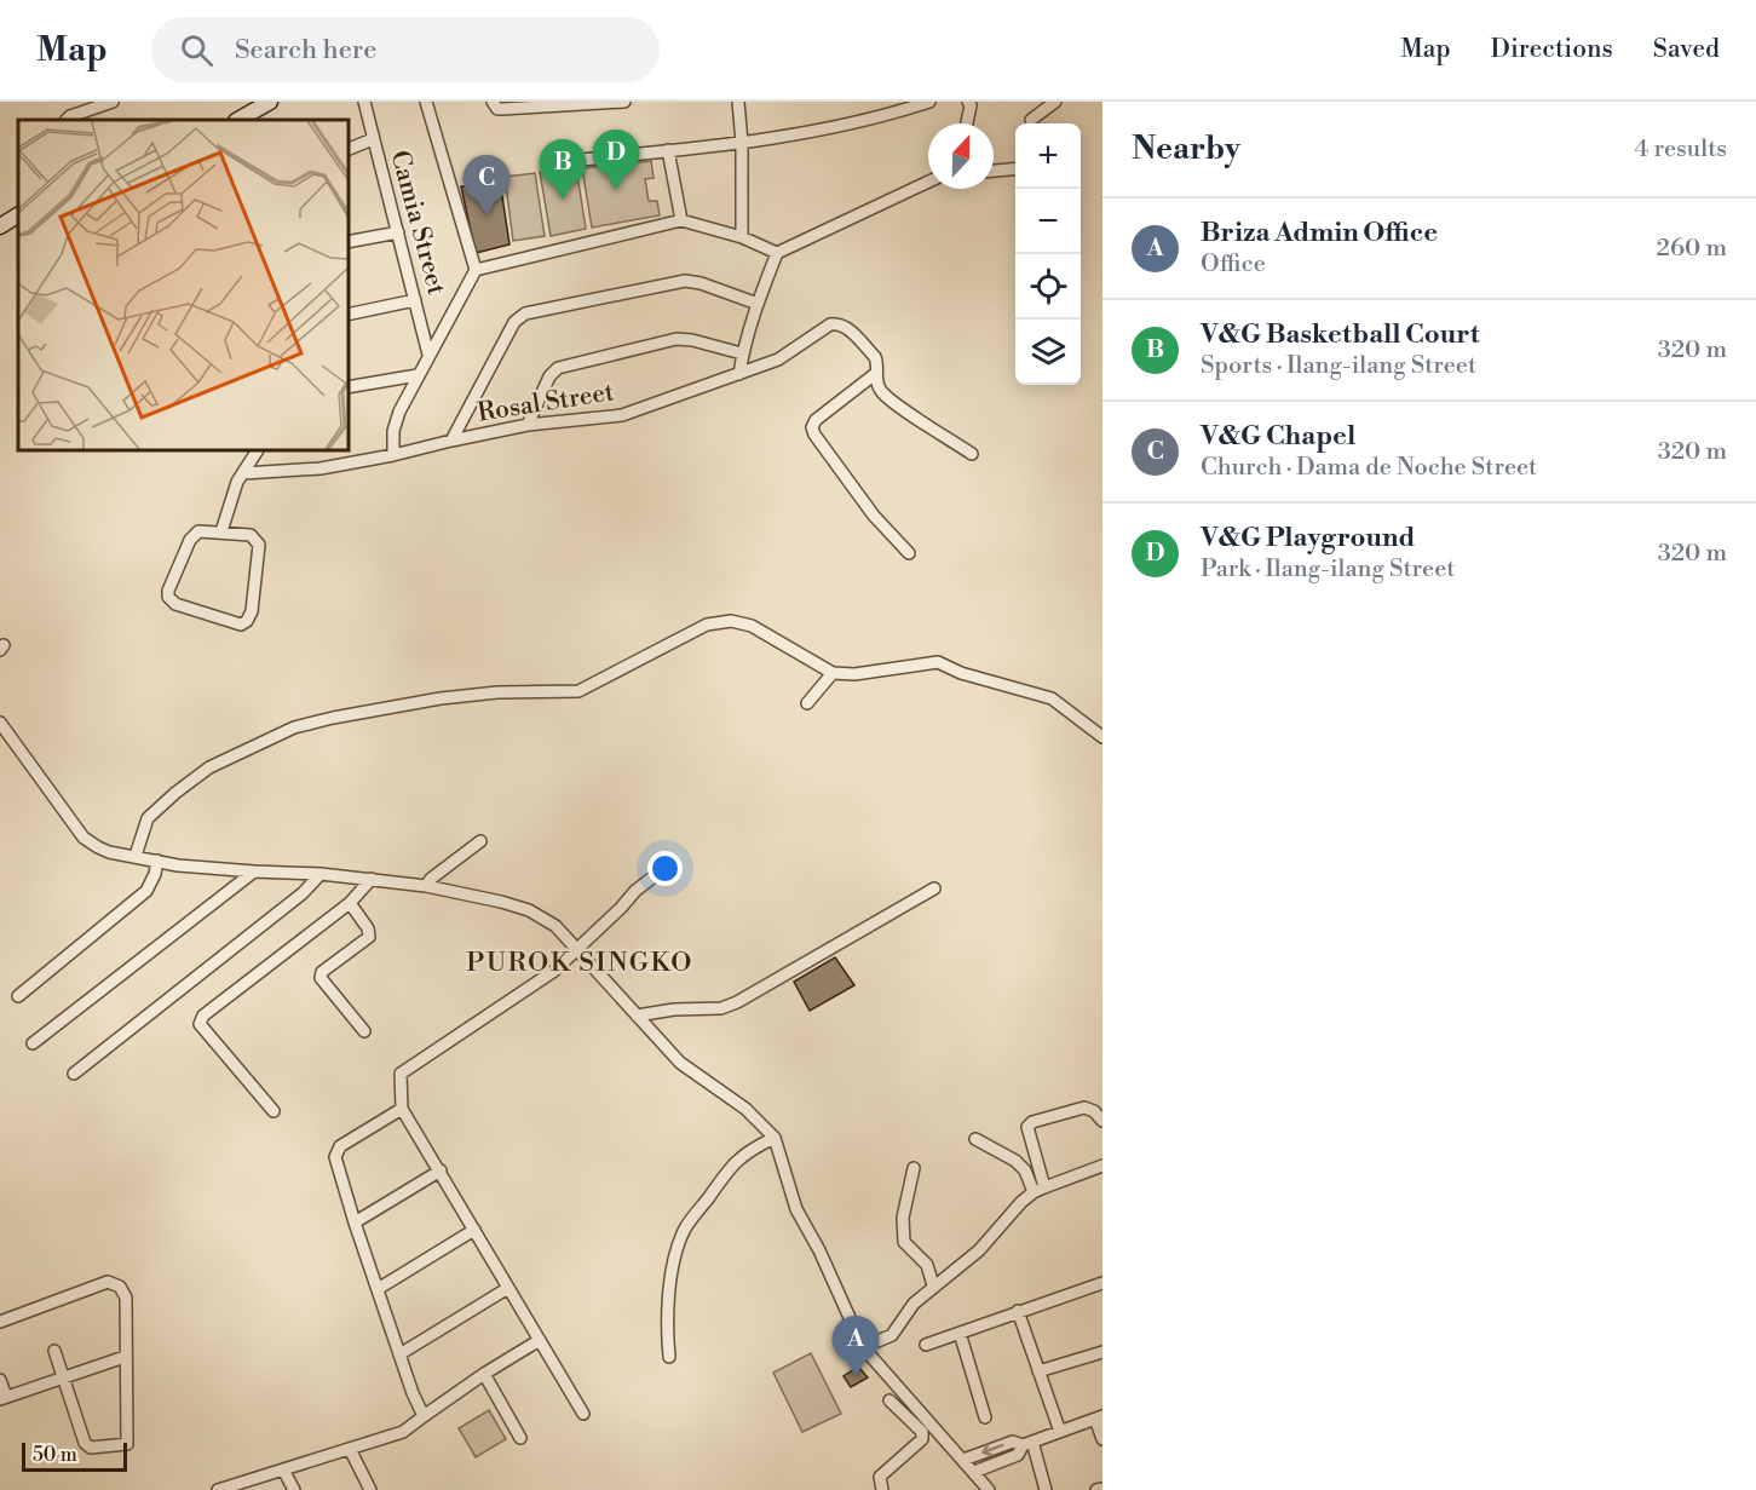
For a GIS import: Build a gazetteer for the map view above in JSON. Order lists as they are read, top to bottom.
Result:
{
  "streets": {
    "street": ["Camia Street", "Rosal Street"]
  },
  "districts": ["PUROK SINGKO"],
  "scale_bar": "50 m",
  "north": "top",
  "page": {
    "header": "Map",
    "search": "Search here",
    "nav": ["Map", "Directions", "Saved"],
    "heading": ["Nearby", "4 results"],
    "map_buttons": ["+", "−"],
    "pins": [
      "D",
      "B",
      "C",
      "A"
    ],
    "list": [
      {
        "mark": "A",
        "name": "Briza Admin Office",
        "note": "Office",
        "value": "260 m"
      },
      {
        "mark": "B",
        "name": "V&G Basketball Court",
        "note": "Sports · Ilang-ilang Street",
        "value": "320 m"
      },
      {
        "mark": "C",
        "name": "V&G Chapel",
        "note": "Church · Dama de Noche Street",
        "value": "320 m"
      },
      {
        "mark": "D",
        "name": "V&G Playground",
        "note": "Park · Ilang-ilang Street",
        "value": "320 m"
      }
    ],
    "scale": "50 m"
  }
}
